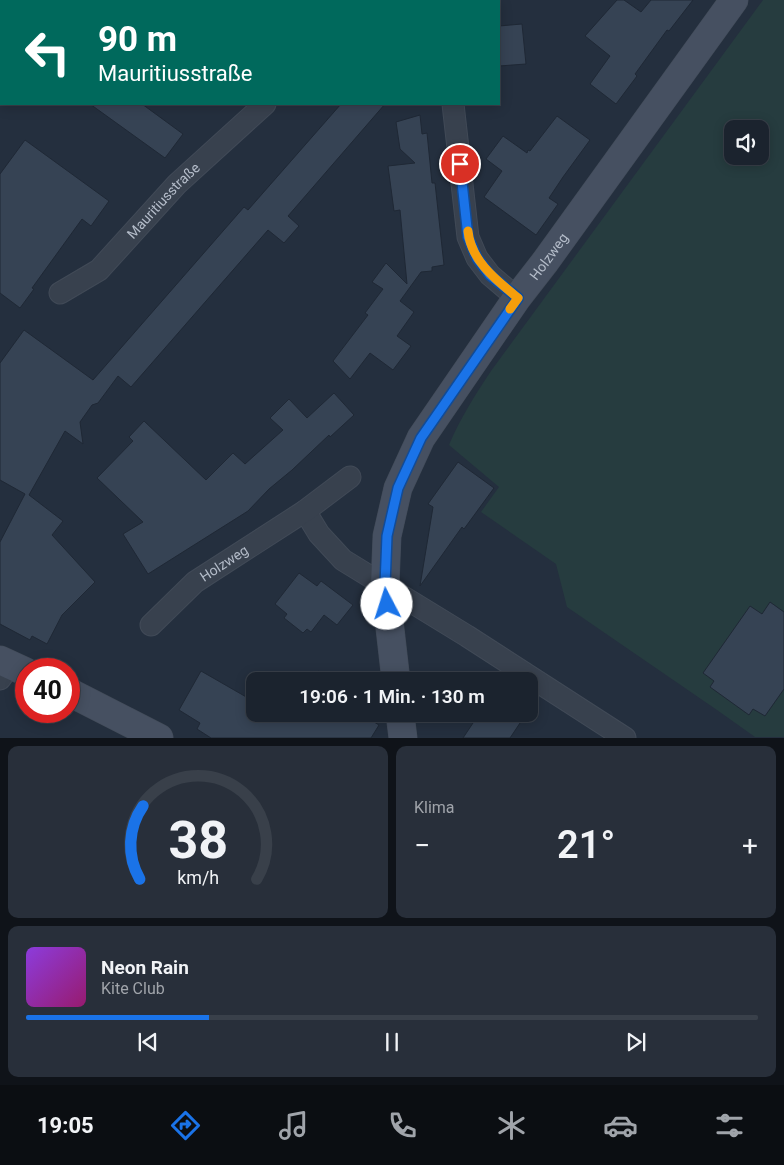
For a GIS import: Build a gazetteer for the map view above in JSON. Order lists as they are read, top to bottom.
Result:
{
  "streets": {
    "street": ["Mauritiusstraße", "Holzweg"]
  },
  "page": {
    "turn": ["90 m", "Mauritiusstraße"],
    "limit": "40",
    "trip": "19:06 · 1 Min. · 130 m",
    "tile": "Klima",
    "heat": ["−", "21°", "+"],
    "song": ["Neon Rain", "Kite Club"],
    "tabs": "19:05",
    "gauge": ["38", "km/h"]
  }
}
